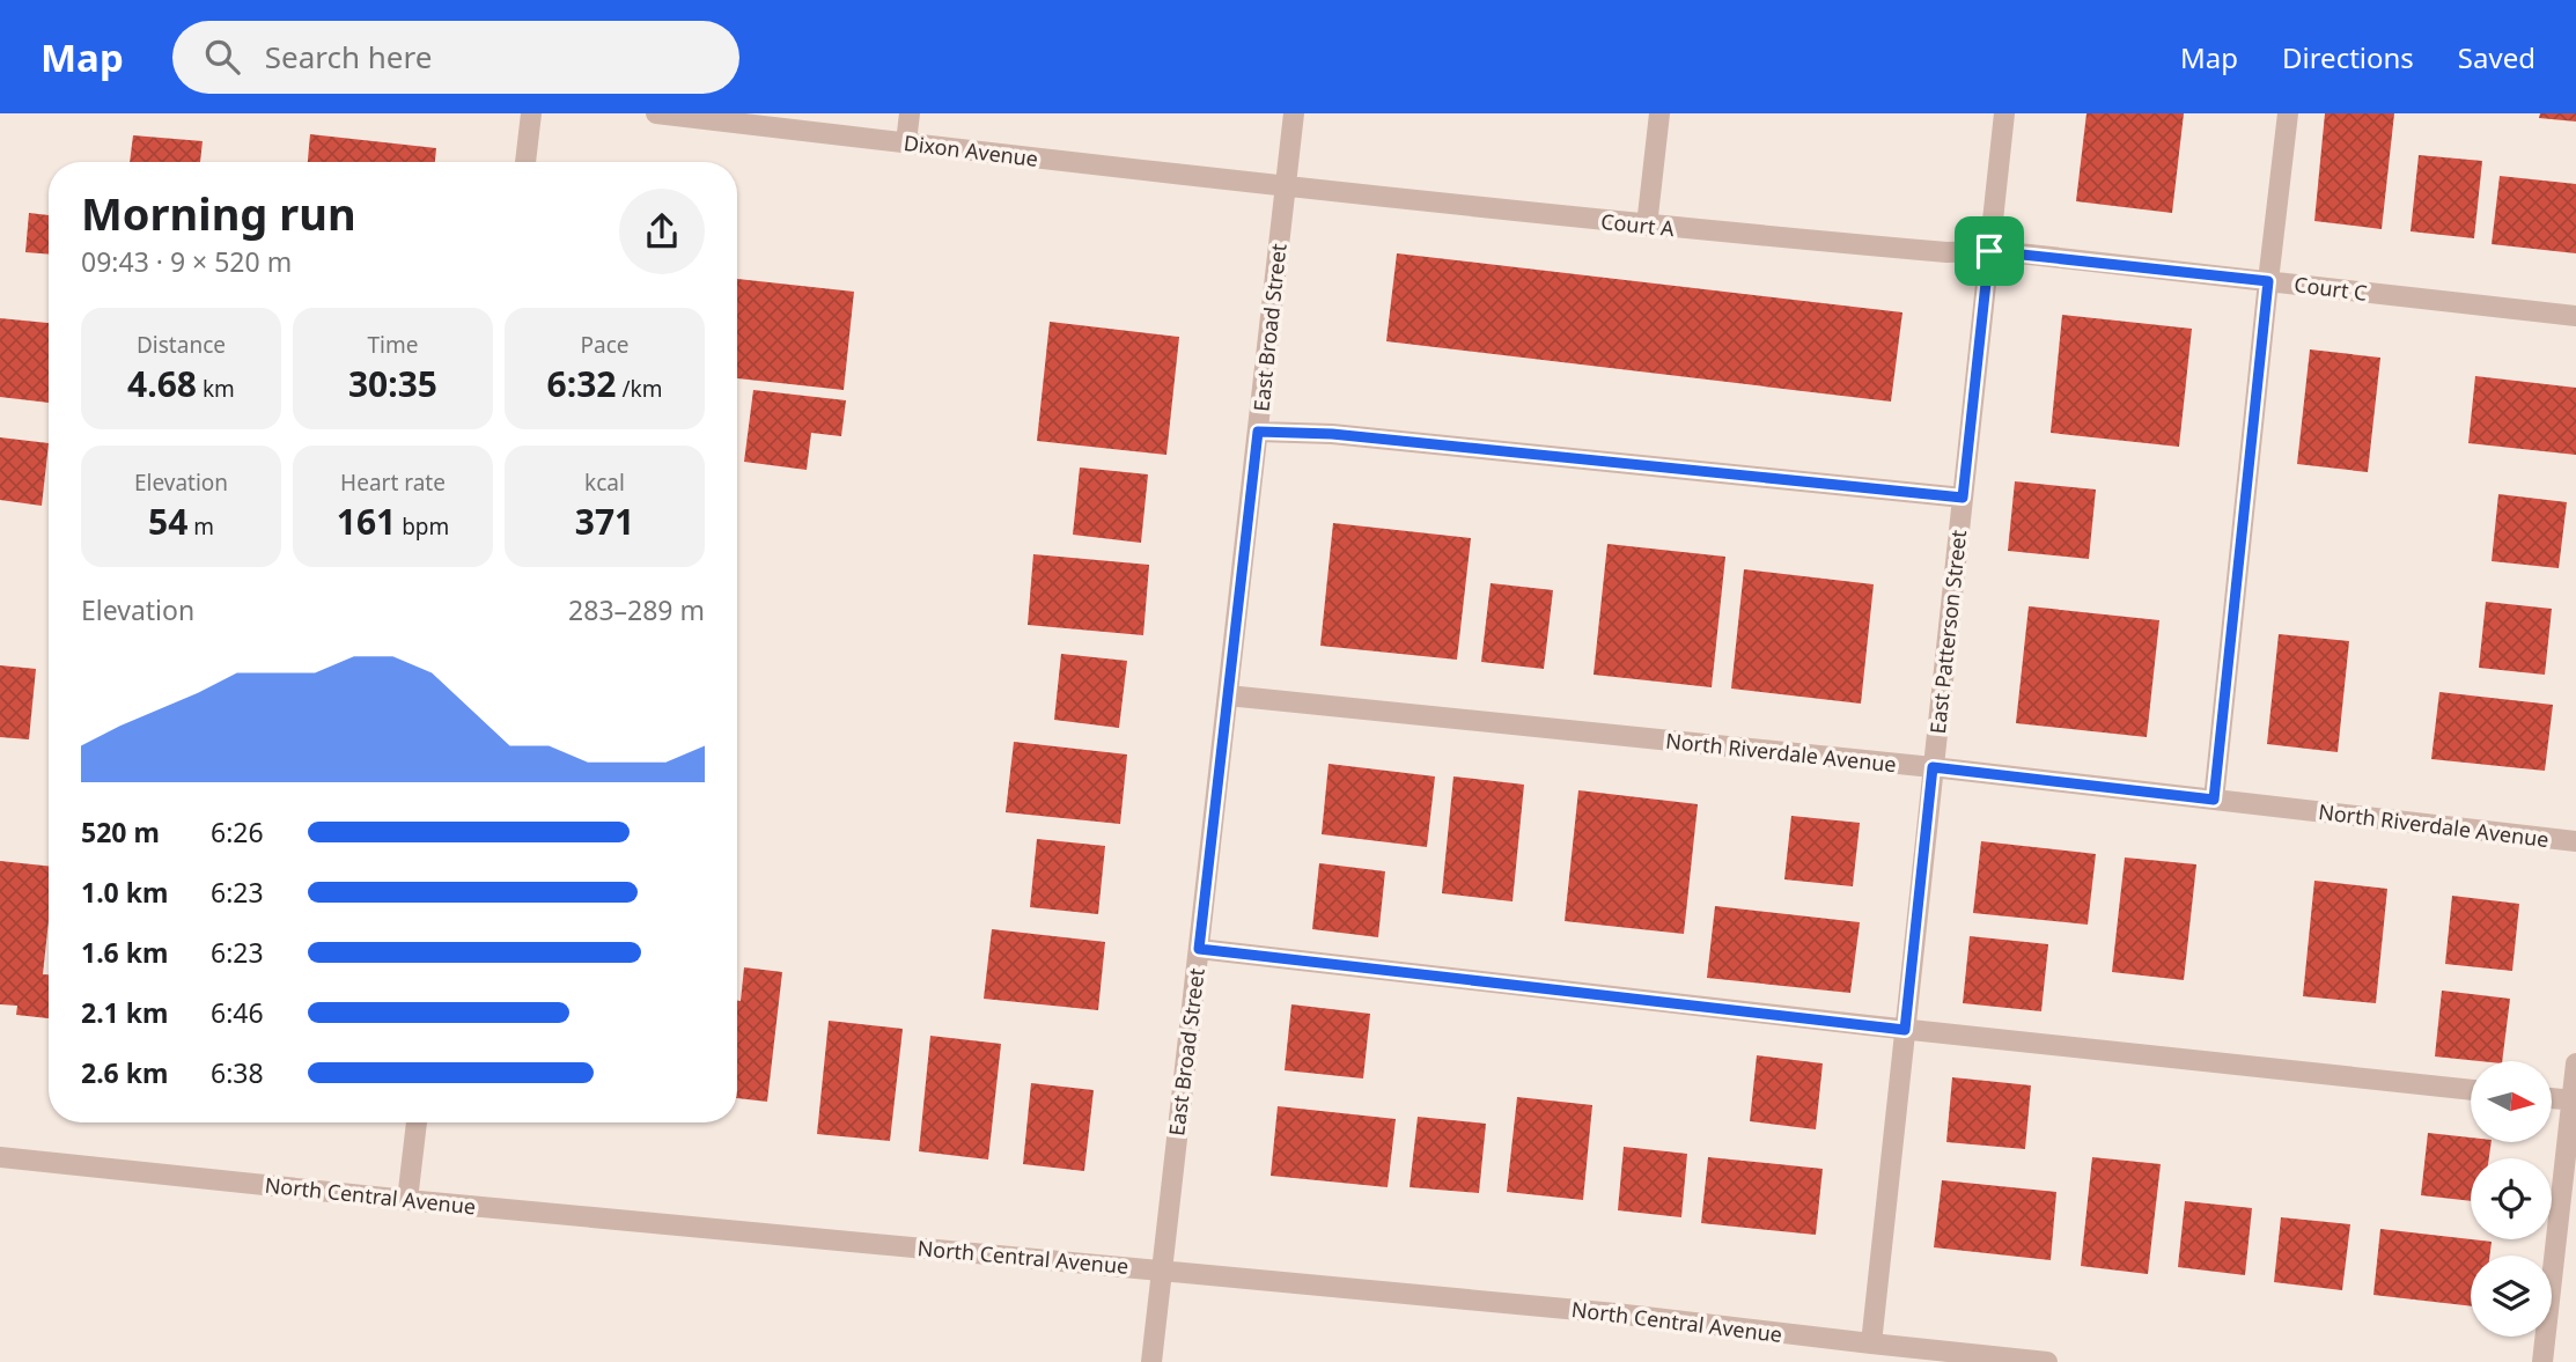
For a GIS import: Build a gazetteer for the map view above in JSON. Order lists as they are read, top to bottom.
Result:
{
  "streets": {
    "street": [
      "Dixon Avenue",
      "Court A",
      "Court C",
      "East Broad Street",
      "East Patterson Street",
      "North Riverdale Avenue",
      "North Central Avenue"
    ]
  },
  "crossings": [
    ["Dixon Avenue", "Court A"],
    ["Dixon Avenue", "East Broad Street"],
    ["Court A", "Court C"],
    ["Court A", "East Broad Street"],
    ["Court A", "East Patterson Street"],
    ["Court C", "East Patterson Street"],
    ["East Broad Street", "North Riverdale Avenue"],
    ["East Broad Street", "North Central Avenue"],
    ["East Patterson Street", "North Riverdale Avenue"],
    ["East Patterson Street", "North Central Avenue"]
  ],
  "north": "right",
  "page": {
    "header": "Map",
    "search": "Search here",
    "nav": ["Map", "Directions", "Saved"],
    "heading": ["Morning run", "09:43 · 9 × 520 m"],
    "stats": [
      ["Distance", "4.68 km"],
      ["Time", "30:35"],
      ["Pace", "6:32 /km"],
      ["Elevation", "54 m"],
      ["Heart rate", "161 bpm"],
      ["kcal", "371"]
    ],
    "chart": ["Elevation", "283–289 m"],
    "list": [
      {
        "name": "520 m",
        "note": "6:26"
      },
      {
        "name": "1.0 km",
        "note": "6:23"
      },
      {
        "name": "1.6 km",
        "note": "6:23"
      },
      {
        "name": "2.1 km",
        "note": "6:46"
      },
      {
        "name": "2.6 km",
        "note": "6:38"
      }
    ]
  }
}
